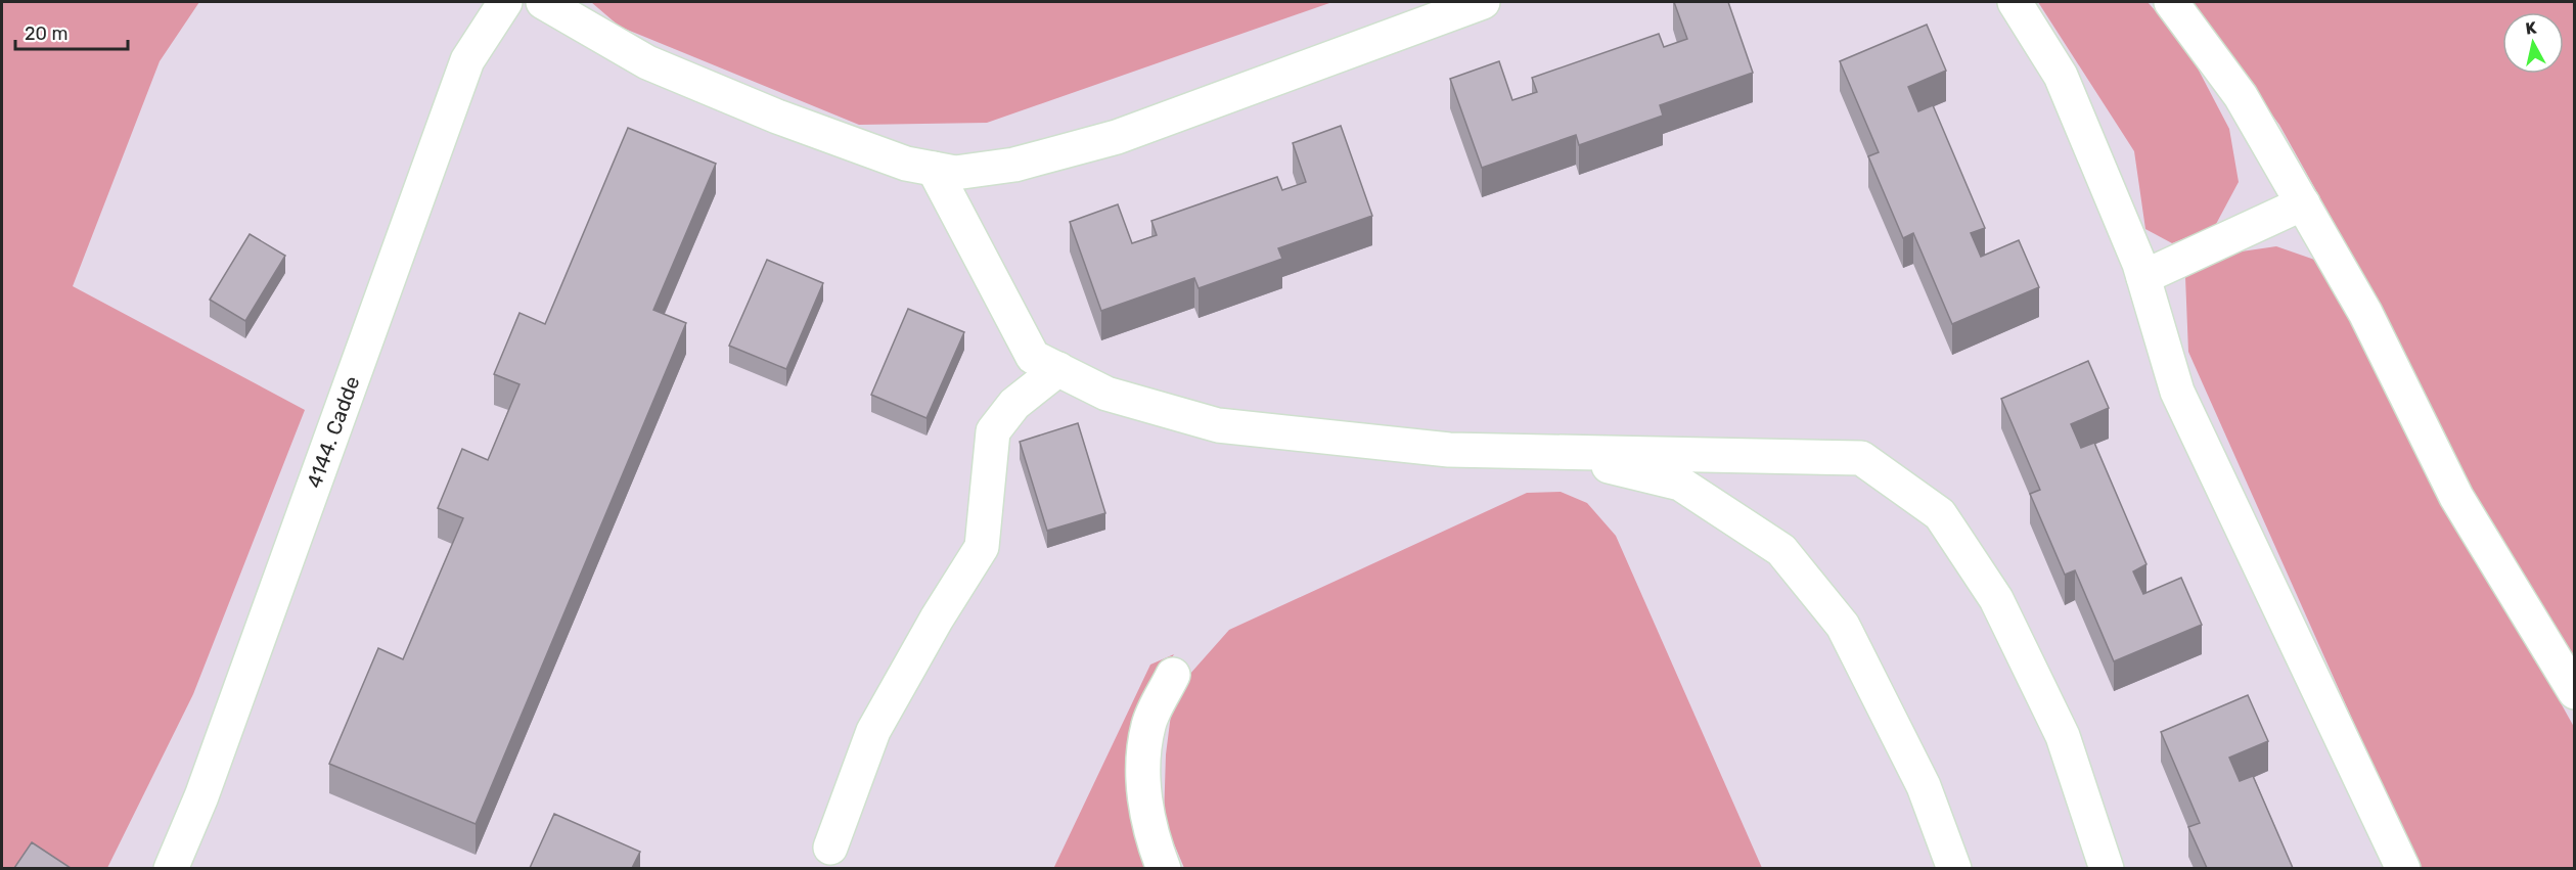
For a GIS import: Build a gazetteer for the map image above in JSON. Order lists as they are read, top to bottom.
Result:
{
  "streets": {
    "street": ["4144. Cadde"]
  },
  "scale_bar": "20 m",
  "north": "top"
}
